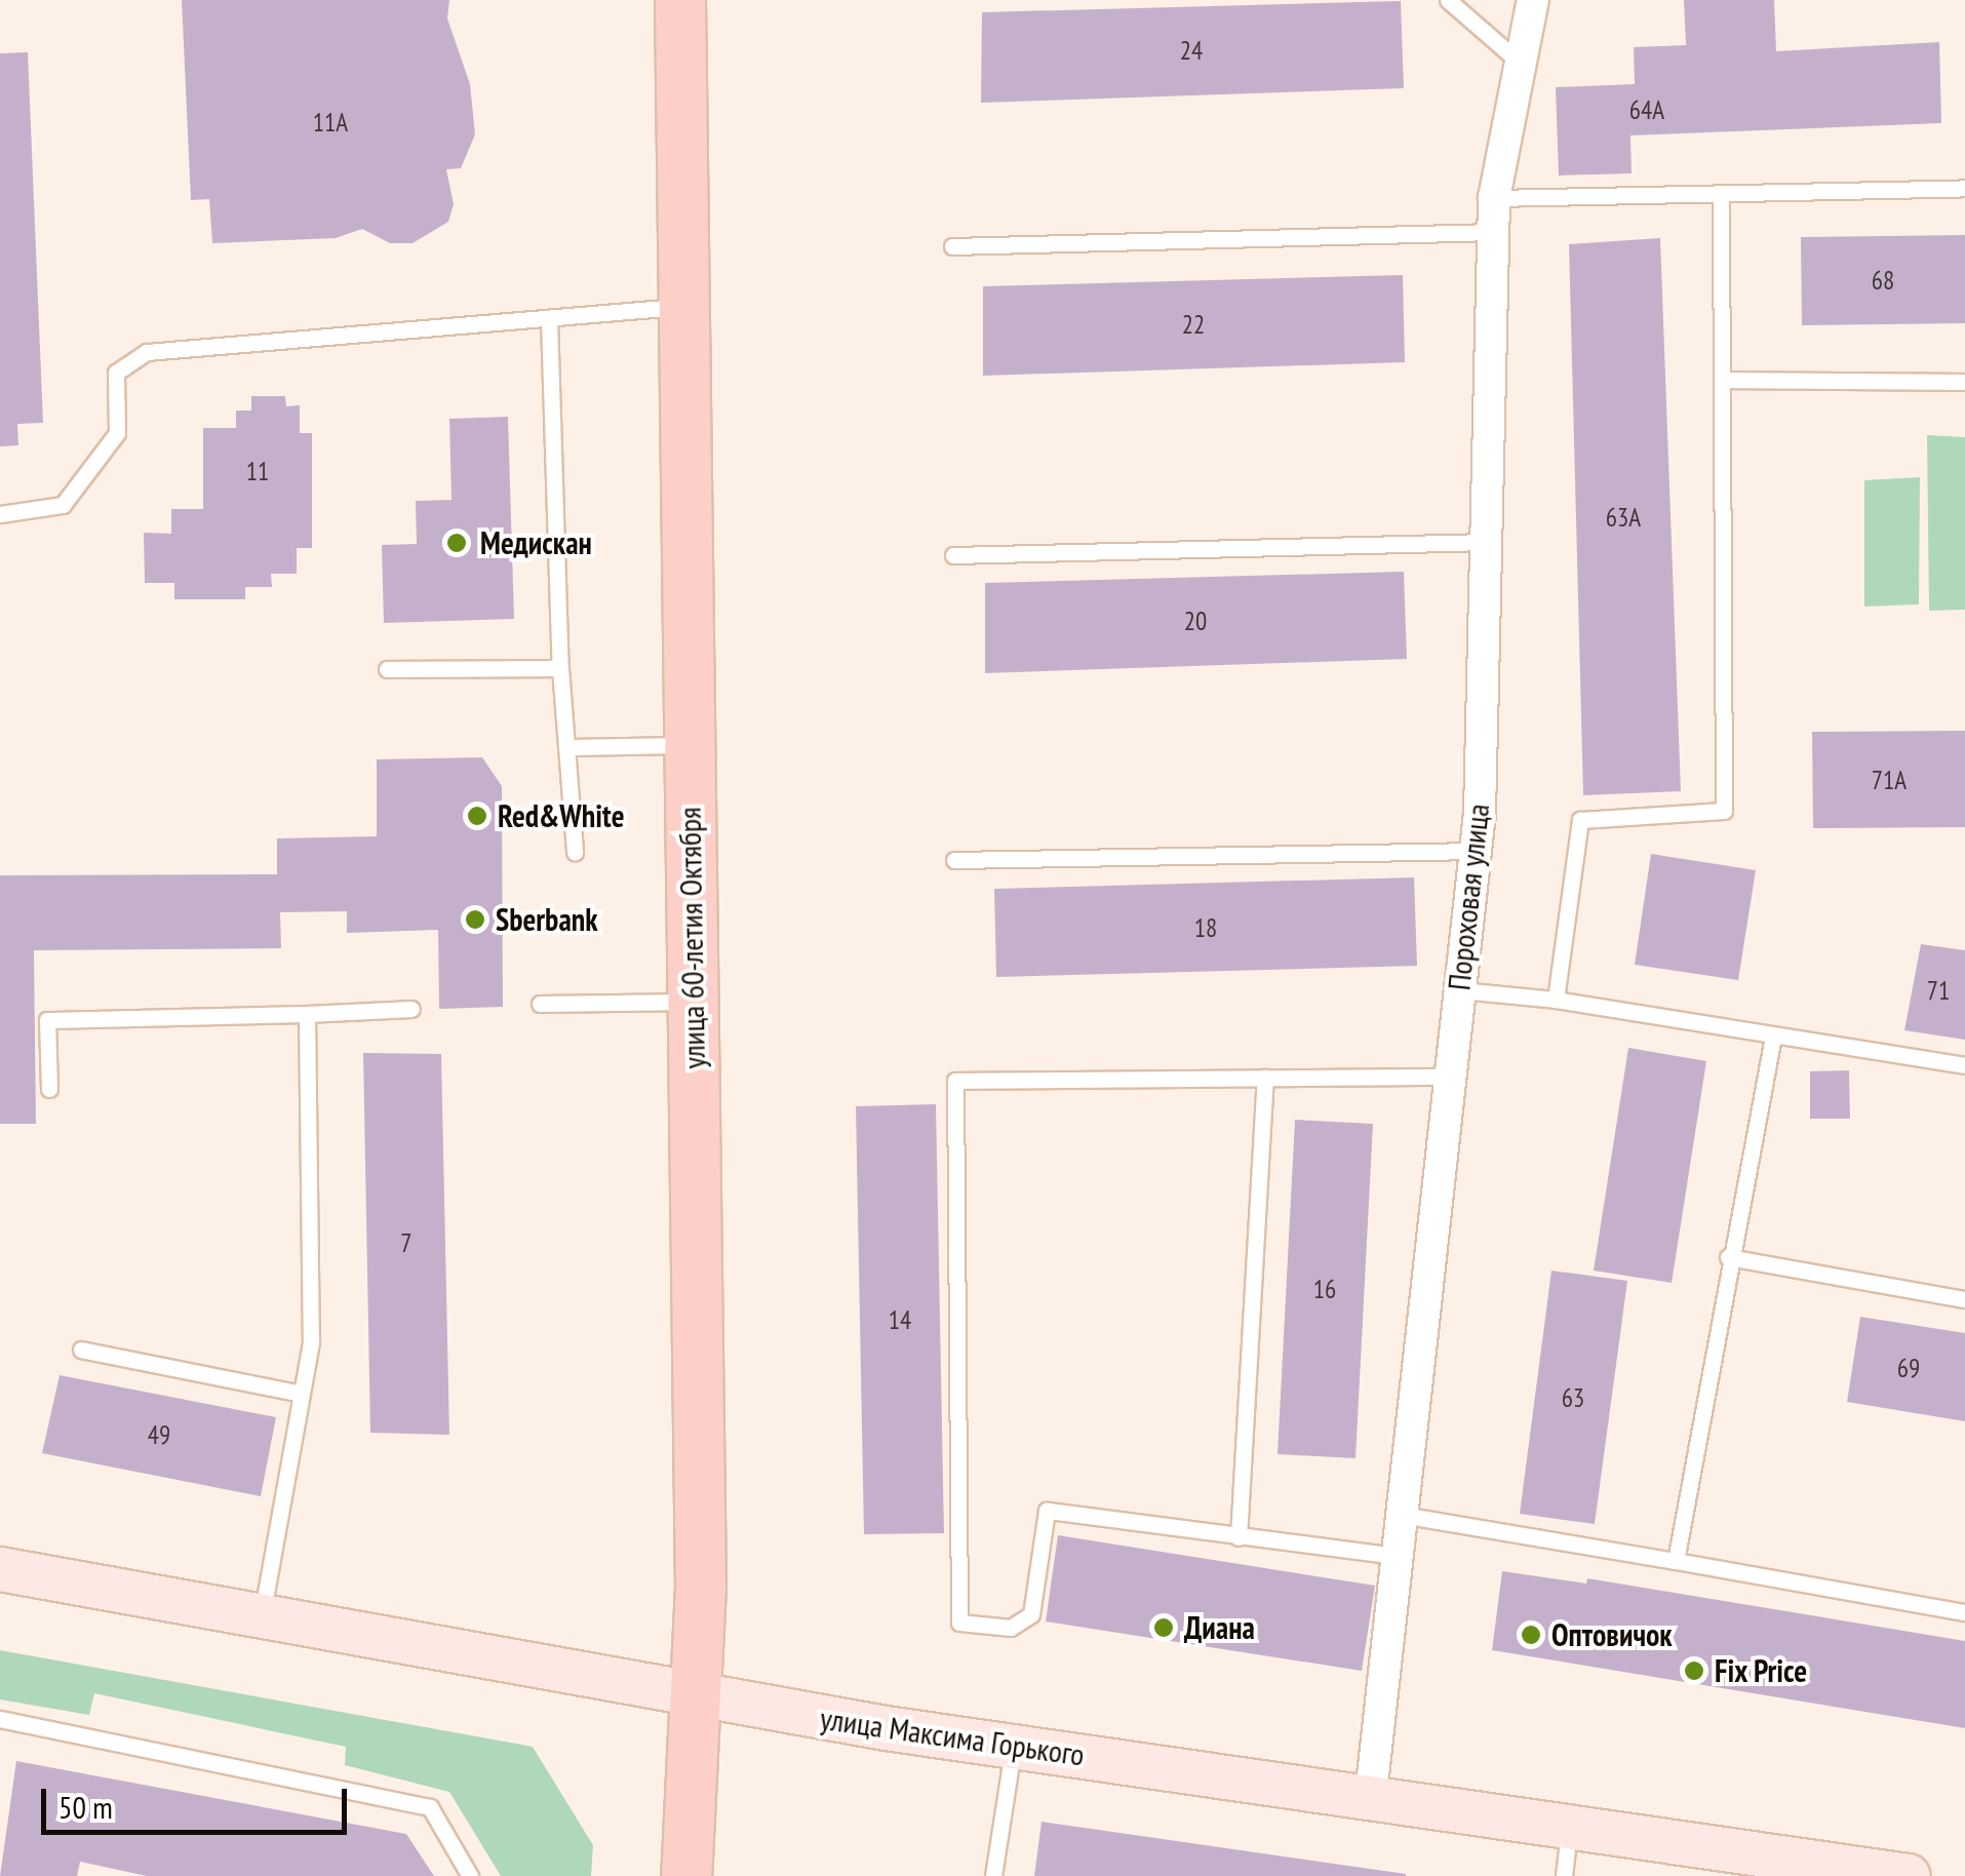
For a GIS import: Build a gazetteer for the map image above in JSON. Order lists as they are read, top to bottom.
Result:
{
  "streets": {
    "main road": ["улица 60-летия Октября", "улица Максима Горького"],
    "street": ["Пороховая улица"]
  },
  "crossings": [
    ["Пороховая улица", "улица Максима Горького"],
    ["улица 60-летия Октября", "улица Максима Горького"]
  ],
  "places": [
    "Медискан",
    "Red&White",
    "Sberbank",
    "Диана",
    "Оптовичок",
    "Fix Price"
  ],
  "house_numbers": [
    "24",
    "64А",
    "11А",
    "68",
    "22",
    "11",
    "63А",
    "20",
    "71А",
    "18",
    "71",
    "7",
    "16",
    "14",
    "69",
    "63",
    "49"
  ],
  "scale_bar": "50 m"
}
